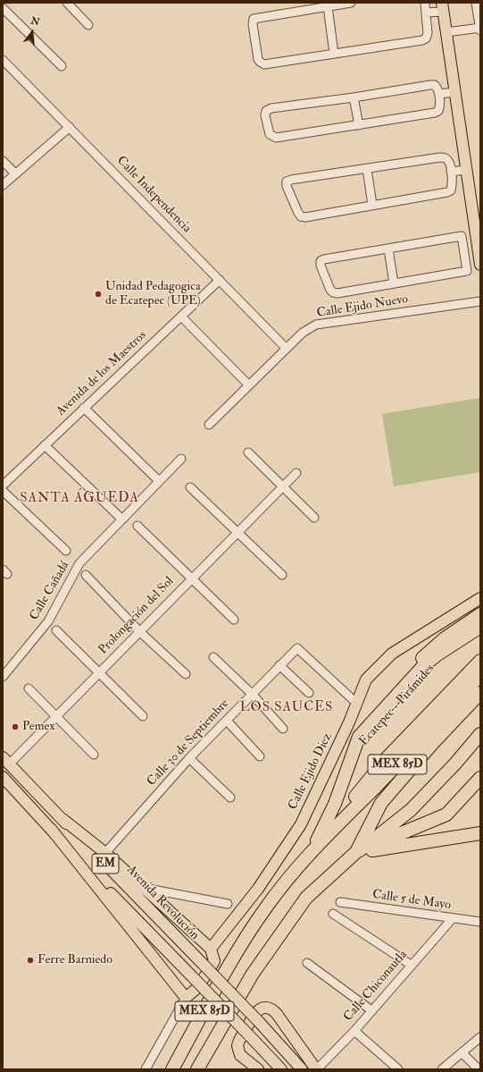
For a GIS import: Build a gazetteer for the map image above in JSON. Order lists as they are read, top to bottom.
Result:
{
  "streets": {
    "highway": ["MEX 85D"],
    "main road": ["Calle Ejido Diez", "EM", "Avenida Revolución"],
    "street": [
      "Calle Independencia",
      "Calle Ejido Nuevo",
      "Avenida de los Maestros",
      "Calle Cañadá",
      "Prolongación del Sol",
      "Calle 30 de Septiembre",
      "Calle 5 de Mayo",
      "Calle Chiconautla"
    ]
  },
  "crossings": [
    ["Calle Independencia", "Calle Ejido Nuevo"],
    ["Calle Independencia", "Avenida de los Maestros"],
    ["Prolongación del Sol", "Avenida Revolución"],
    ["Calle 30 de Septiembre", "Calle Ejido Diez"],
    ["Calle 5 de Mayo", "Calle Chiconautla"]
  ],
  "districts": ["SANTA ÁGUEDA", "LOS SAUCES"],
  "places": ["Unidad Pedagogica de Ecatepec (UPE)", "Pemex", "Ferre Barniedo"],
  "north": "top"
}
